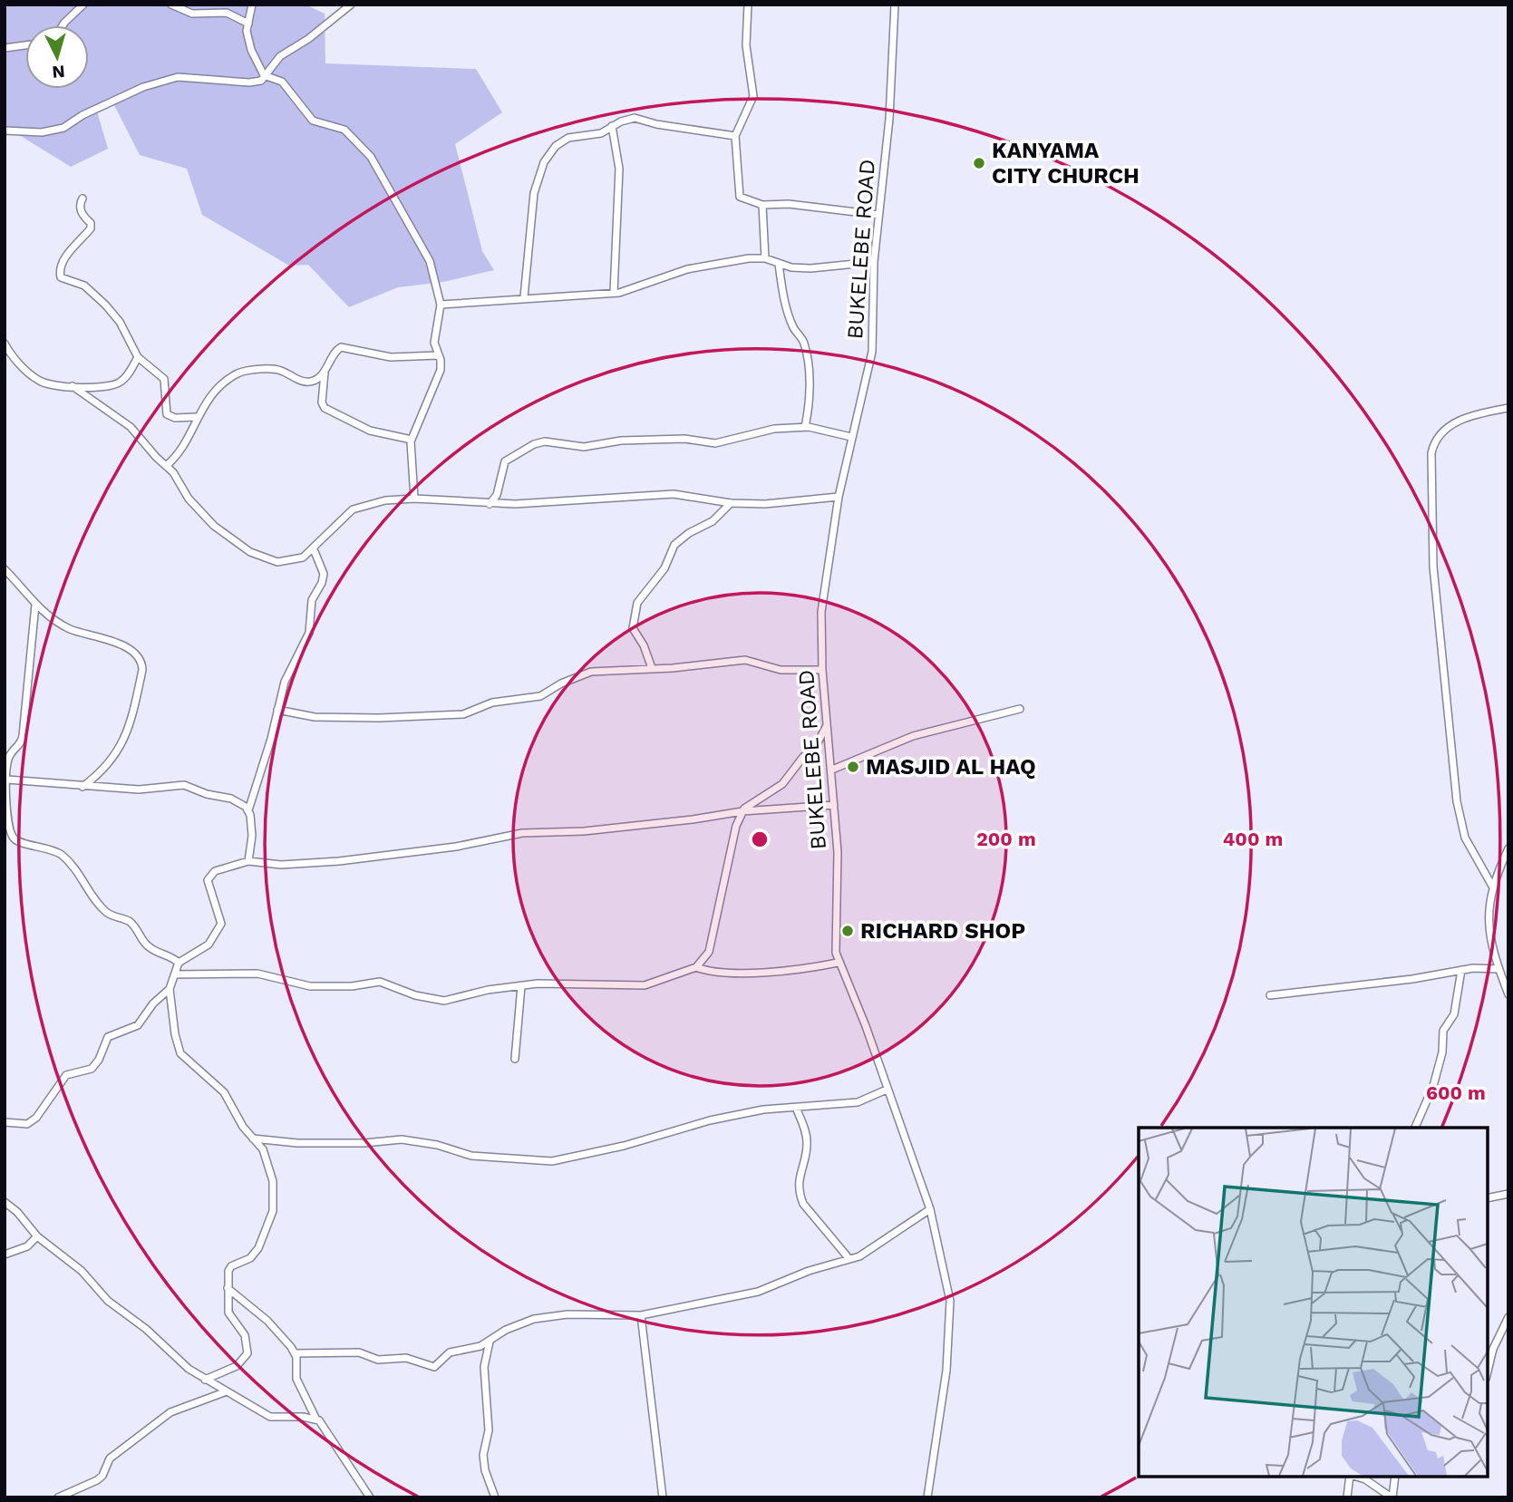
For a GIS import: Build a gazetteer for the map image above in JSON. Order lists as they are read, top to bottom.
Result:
{
  "streets": {
    "street": ["BUKELEBE ROAD"]
  },
  "places": ["KANYAMA CITY CHURCH", "MASJID AL HAQ", "RICHARD SHOP"],
  "north": "bottom",
  "rings": ["200 m", "400 m", "600 m"]
}
